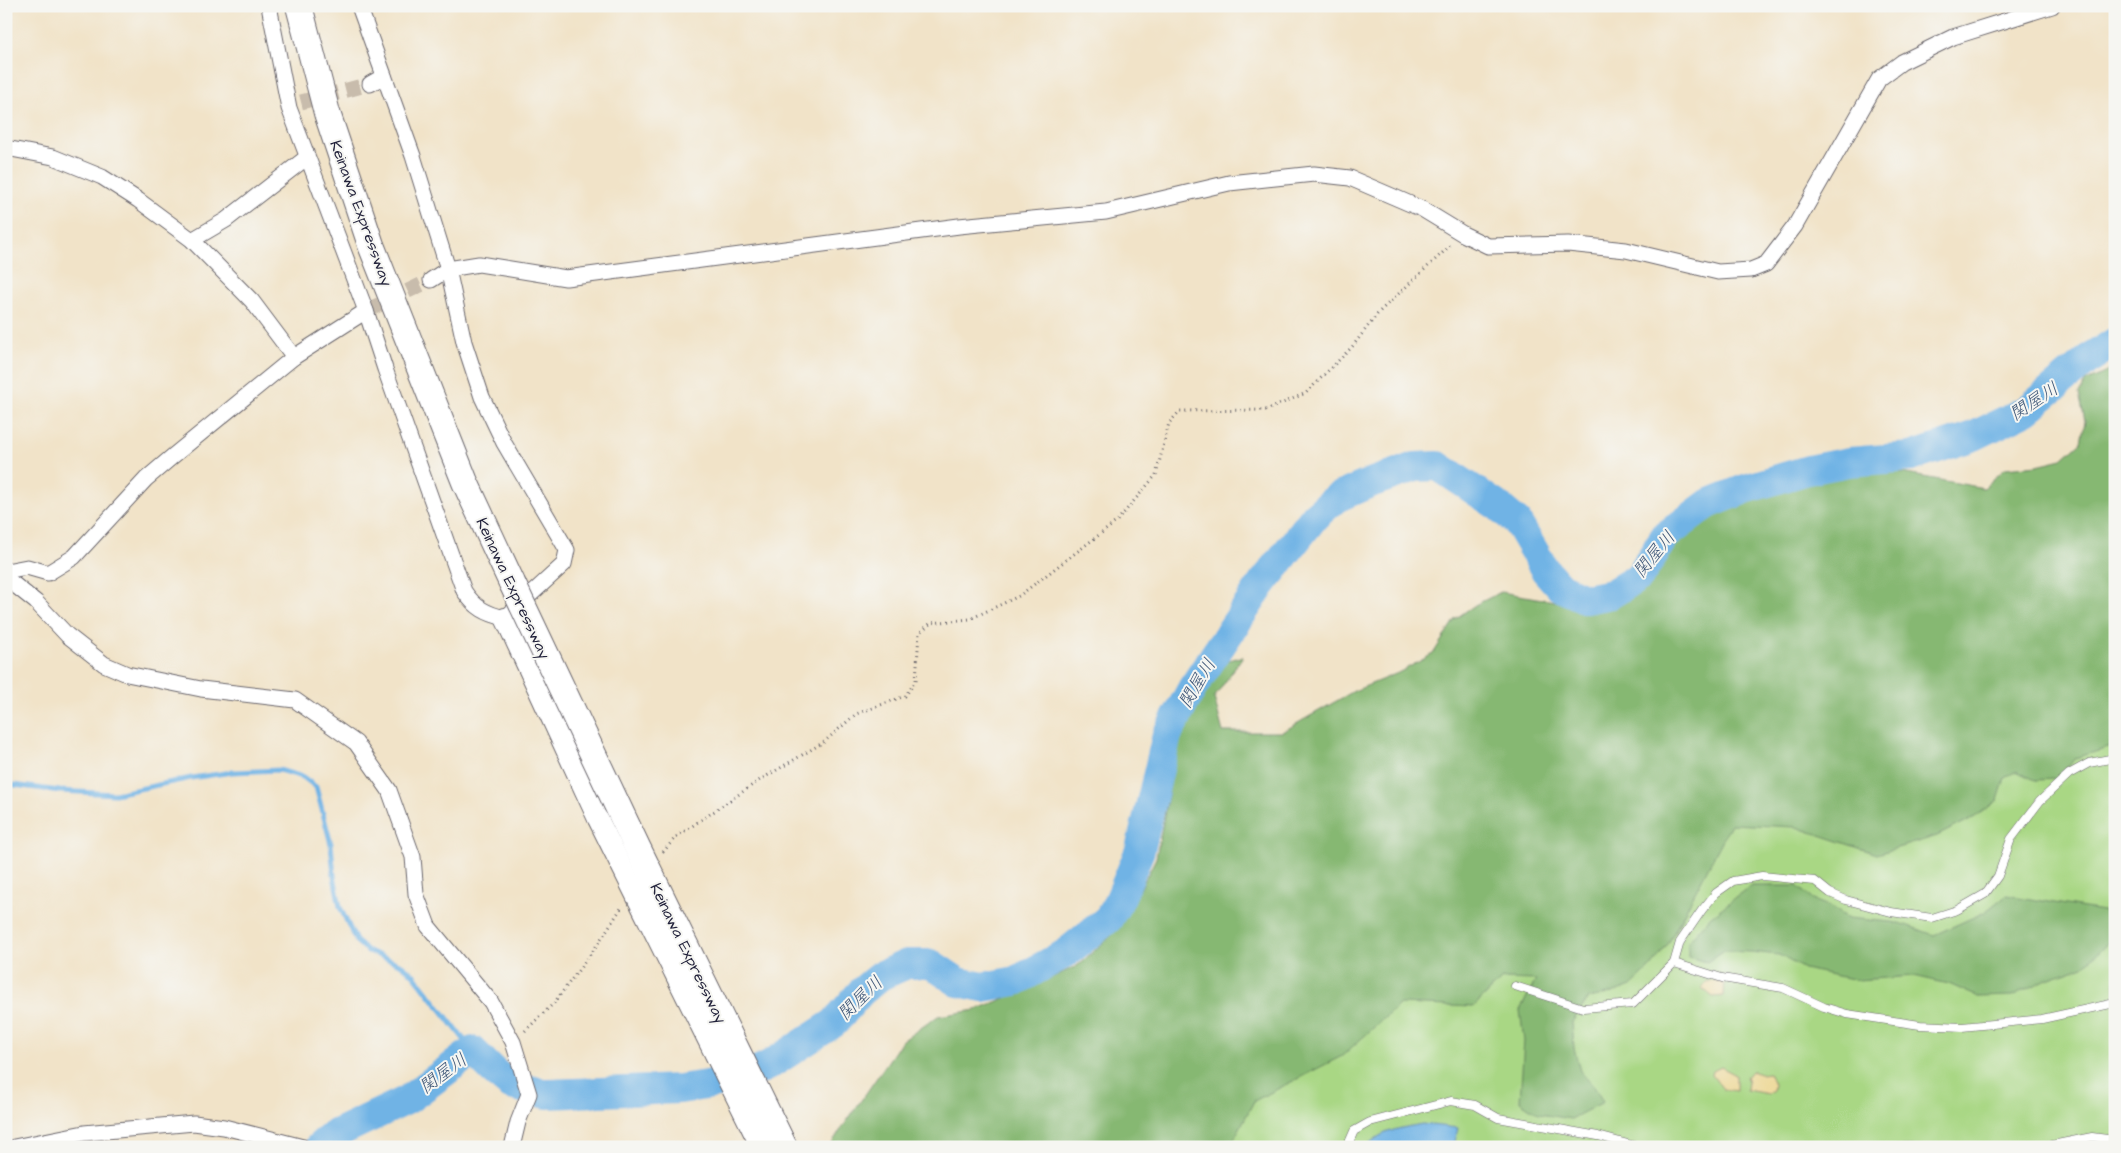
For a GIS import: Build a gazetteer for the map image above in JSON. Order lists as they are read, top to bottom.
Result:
{
  "streets": {
    "highway": ["Keinawa Expressway"]
  },
  "water": ["関屋川"]
}
